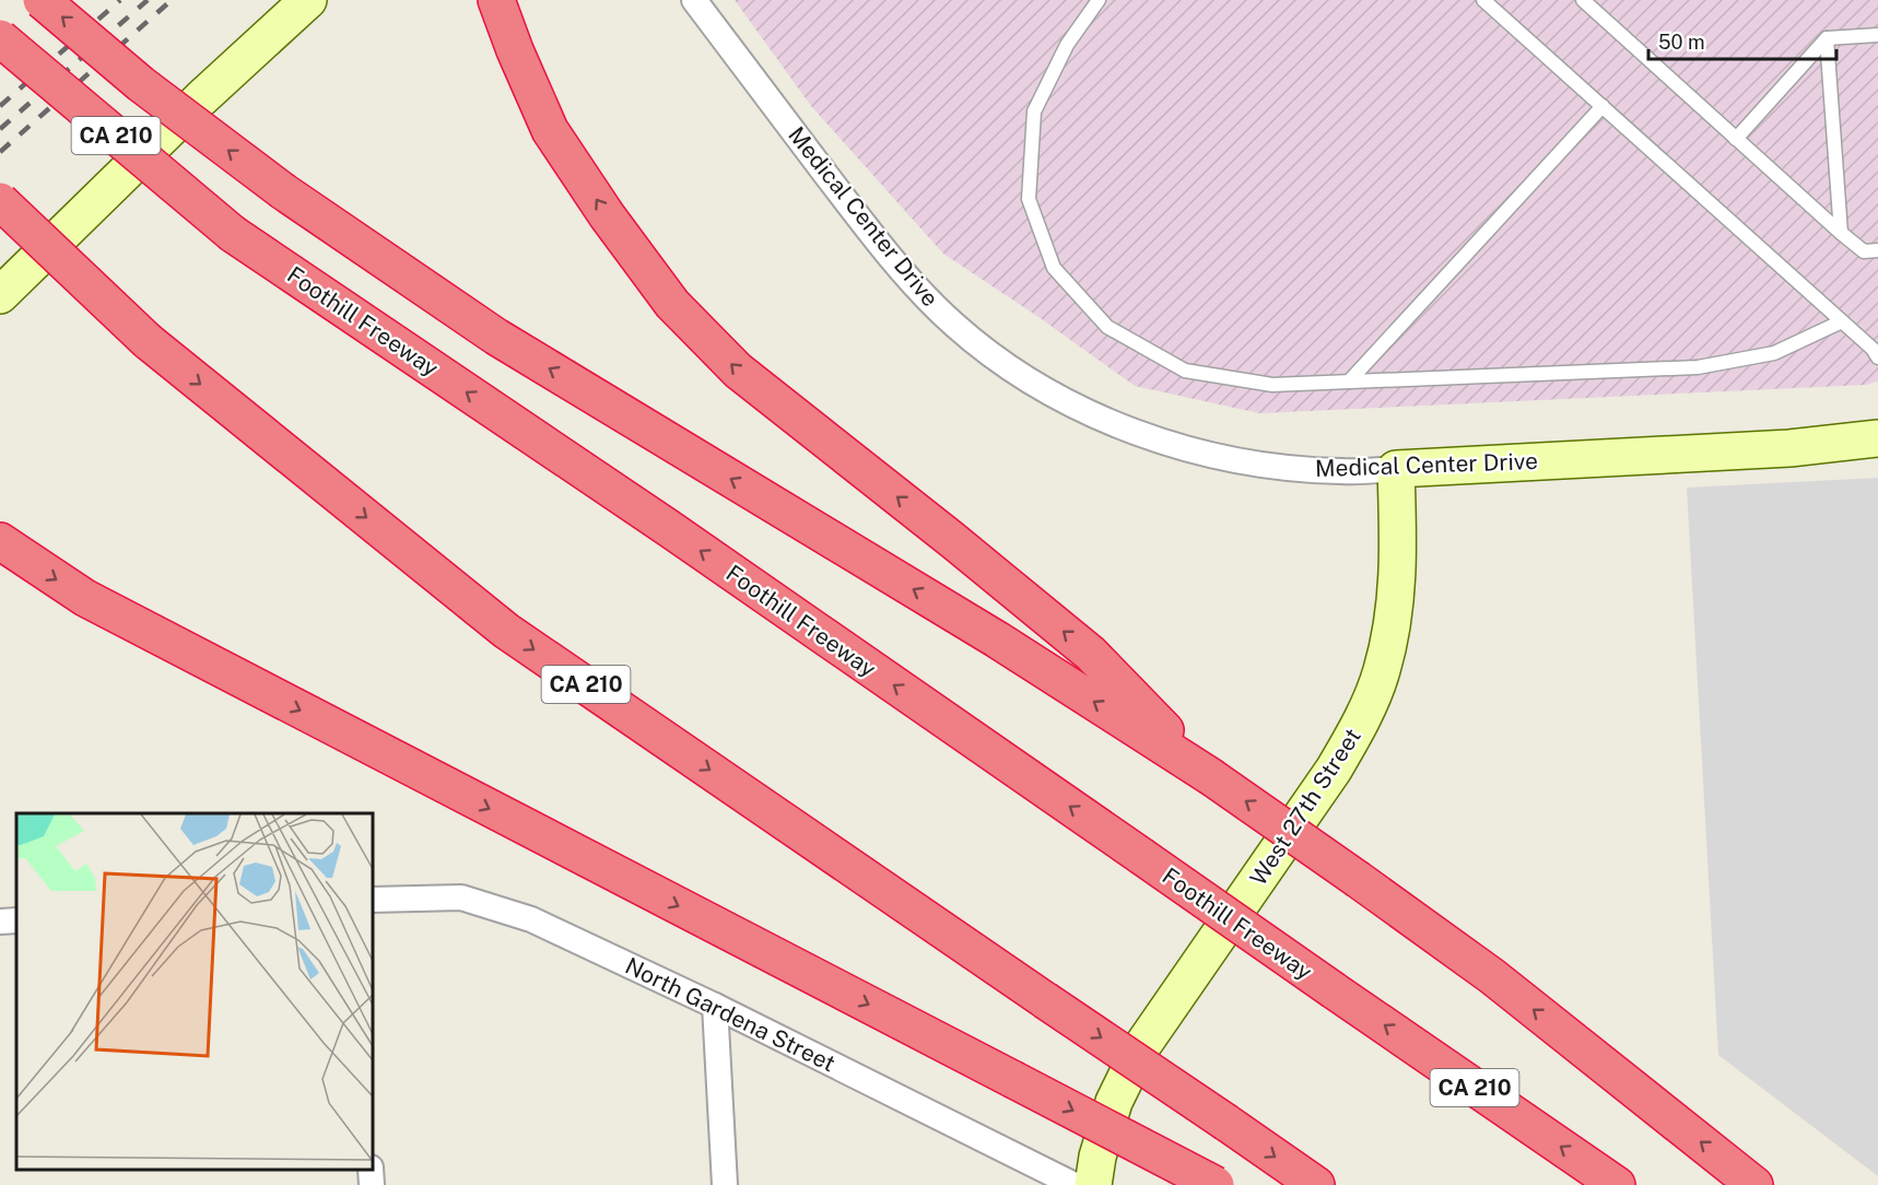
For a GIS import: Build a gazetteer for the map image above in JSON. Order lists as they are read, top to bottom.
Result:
{
  "streets": {
    "highway": ["CA 210", "Foothill Freeway"],
    "street": ["Medical Center Drive", "West 27th Street", "North Gardena Street"]
  },
  "crossings": [
    ["Medical Center Drive", "West 27th Street"]
  ],
  "scale_bar": "50 m"
}
